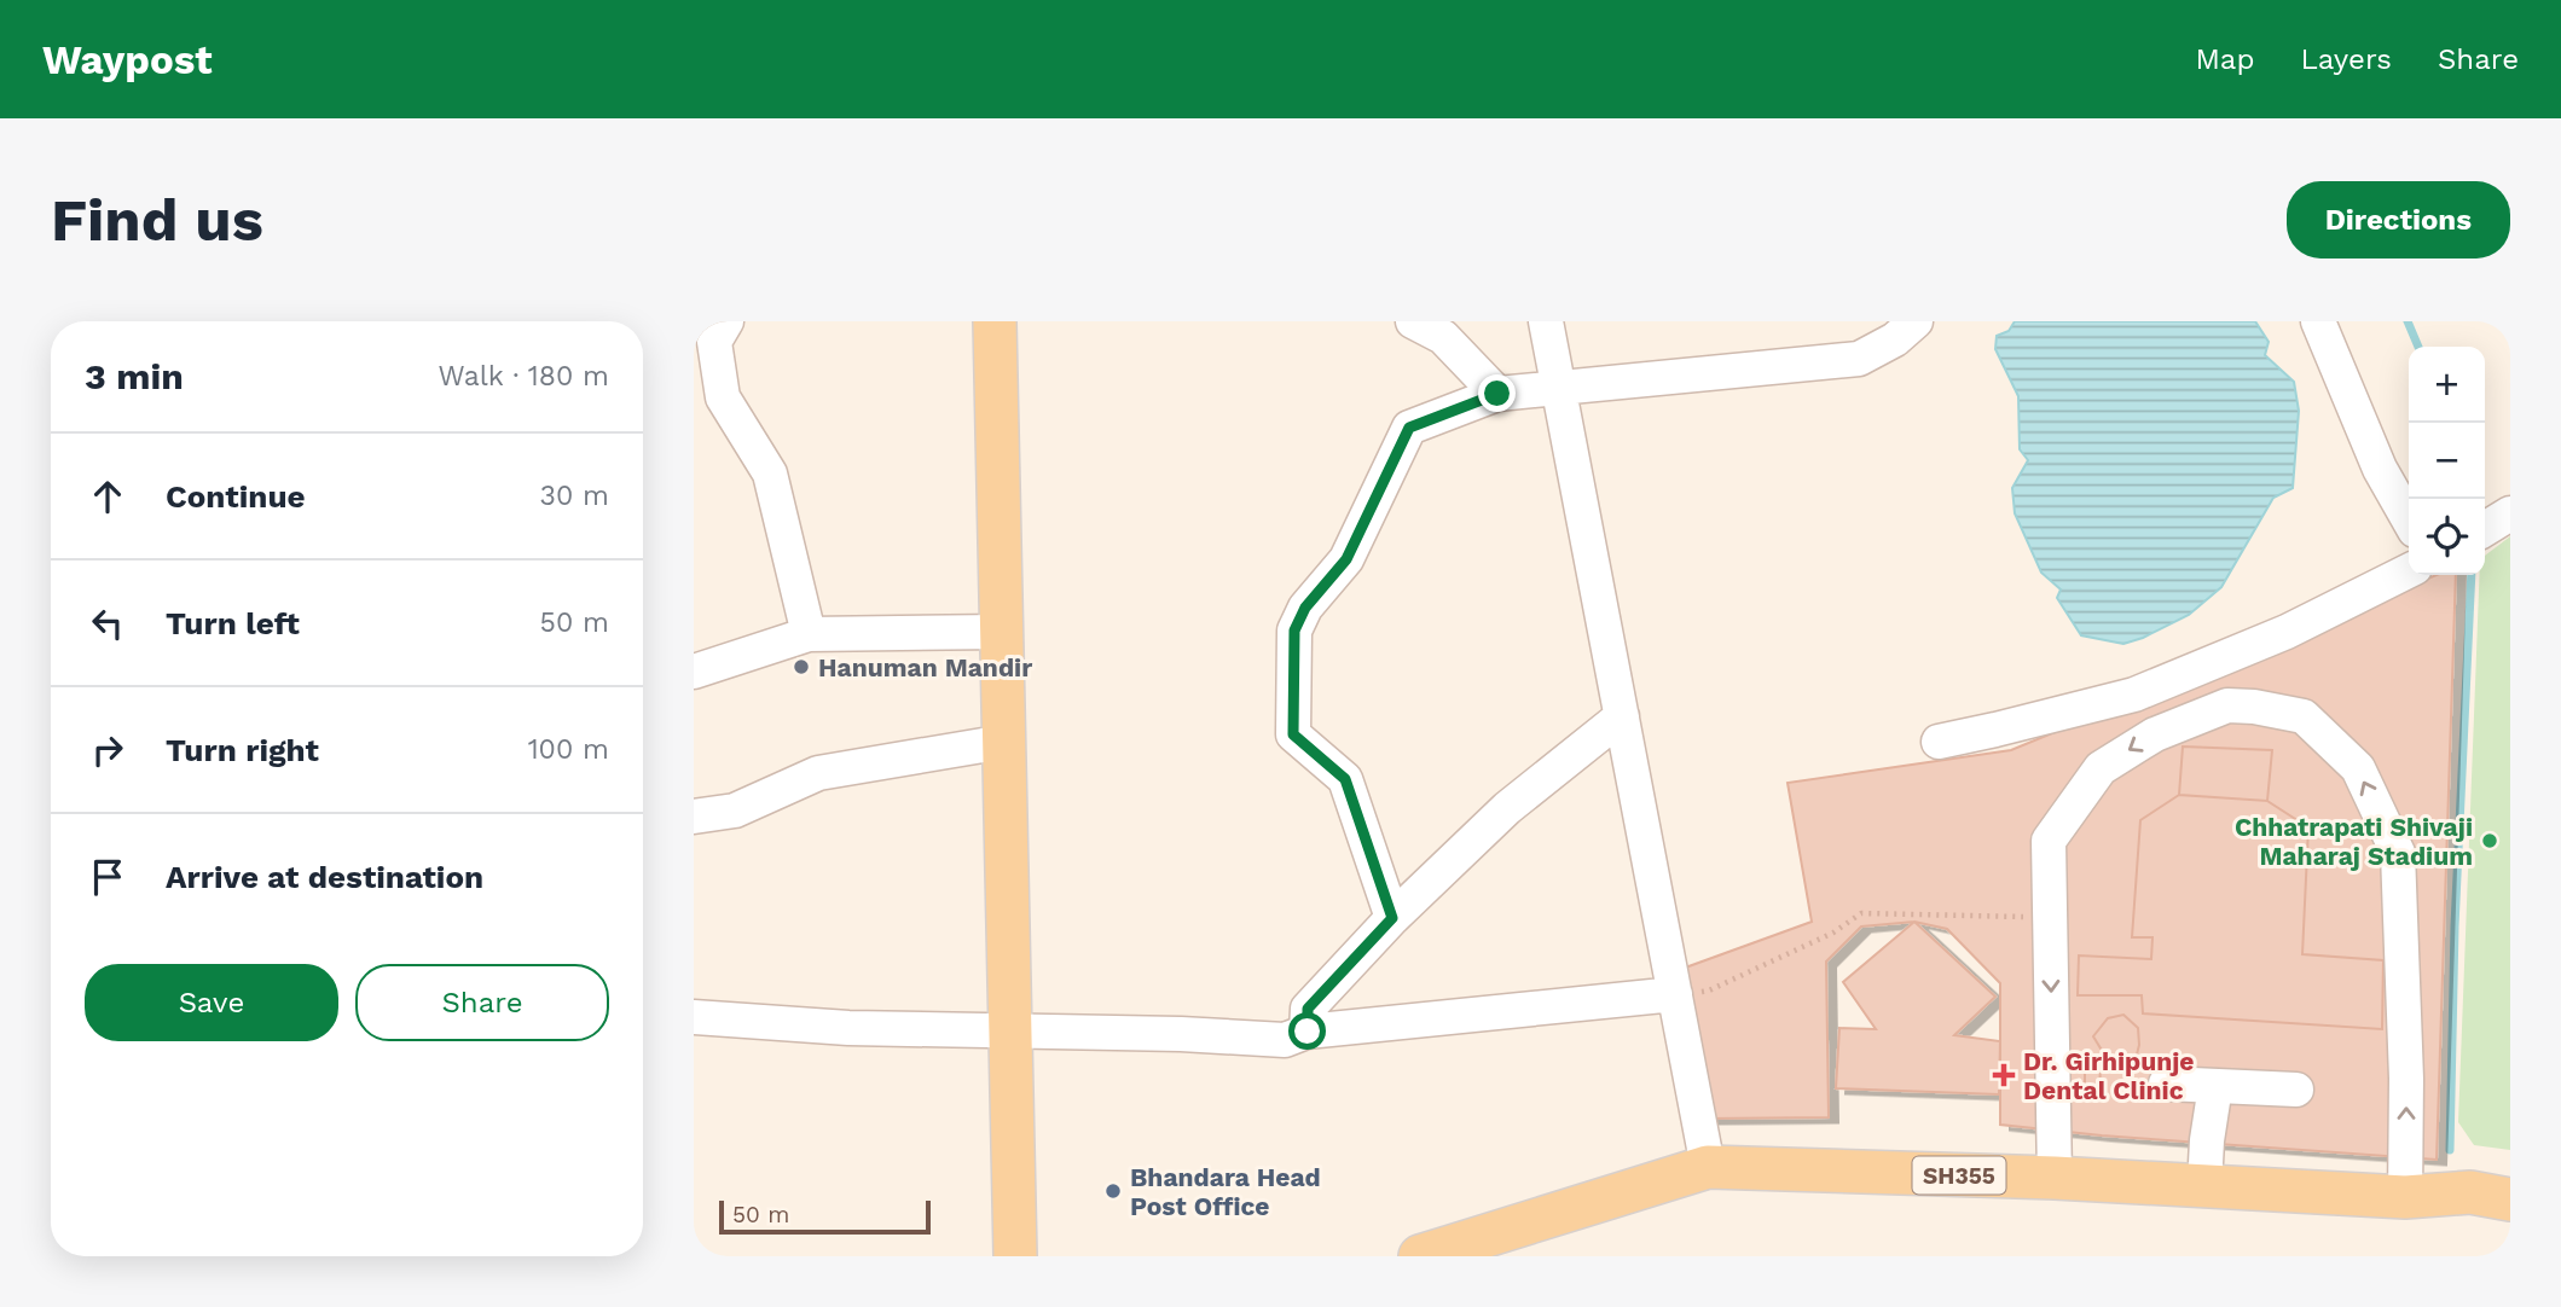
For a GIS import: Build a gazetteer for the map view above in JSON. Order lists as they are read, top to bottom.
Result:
{
  "streets": {
    "main road": ["SH355"]
  },
  "places": {
    "other": ["Hanuman Mandir", "Chhatrapati Shivaji Maharaj Stadium", "Bhandara Head Post Office"],
    "health": ["Dr. Girhipunje Dental Clinic"]
  },
  "scale_bar": "50 m",
  "page": {
    "header": "Waypost",
    "nav": ["Map", "Layers", "Share"],
    "buttons": [
      "Directions",
      ["Save", "Share"]
    ],
    "title": "Find us",
    "heading": ["3 min", "Walk · 180 m"],
    "map_buttons": ["+", "−"],
    "list": [
      ["Continue", "30 m"],
      ["Turn left", "50 m"],
      ["Turn right", "100 m"],
      "Arrive at destination"
    ],
    "scale": "50 m"
  }
}
